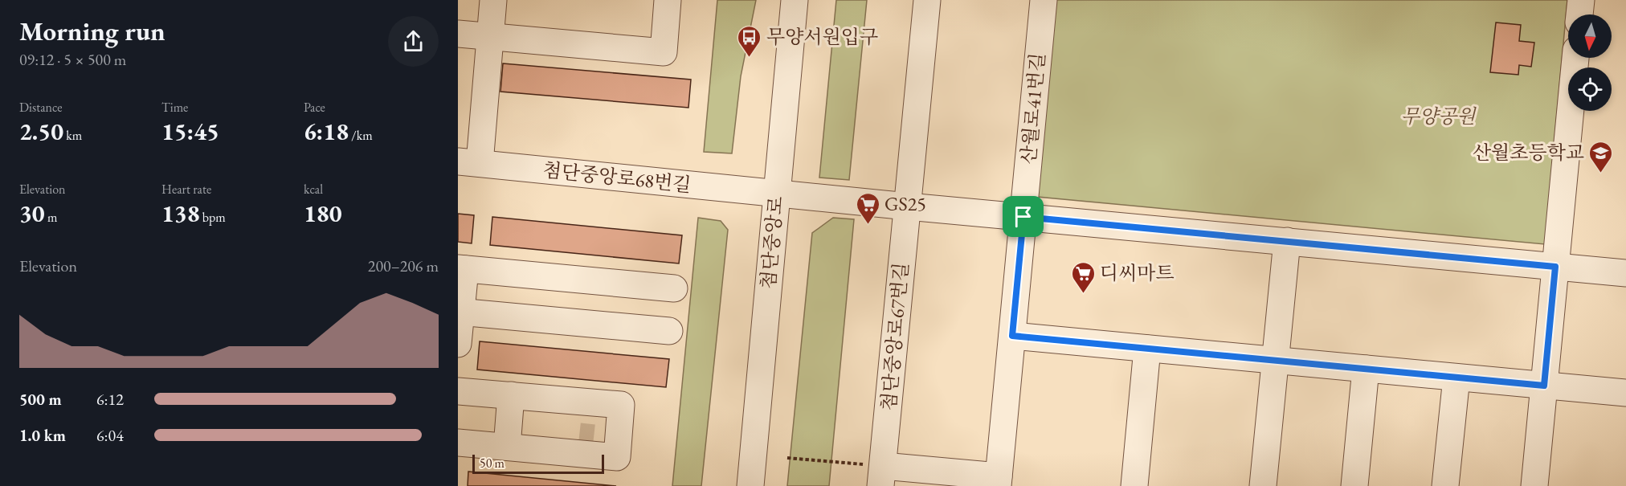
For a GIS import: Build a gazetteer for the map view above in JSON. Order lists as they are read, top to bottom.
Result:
{
  "streets": {
    "street": [
      "산월로41번길",
      "첨단중앙로68번길",
      "첨단중앙로",
      "첨단중앙로67번길"
    ]
  },
  "crossings": [
    ["첨단중앙로68번길", "첨단중앙로"]
  ],
  "parks": ["무양공원"],
  "places": {
    "bus stop": ["무양서원입구"],
    "school or university": ["산월초등학교"],
    "supermarket": ["GS25", "디씨마트"]
  },
  "scale_bar": "50 m",
  "north": "bottom",
  "page": {
    "heading": ["Morning run", "09:12 · 5 × 500 m"],
    "stats": [
      ["Distance", "2.50 km"],
      ["Time", "15:45"],
      ["Pace", "6:18 /km"],
      ["Elevation", "30 m"],
      ["Heart rate", "138 bpm"],
      ["kcal", "180"]
    ],
    "chart": ["Elevation", "200–206 m"],
    "list": [
      {
        "name": "500 m",
        "note": "6:12"
      },
      {
        "name": "1.0 km",
        "note": "6:04"
      }
    ],
    "scale": "50 m"
  }
}
